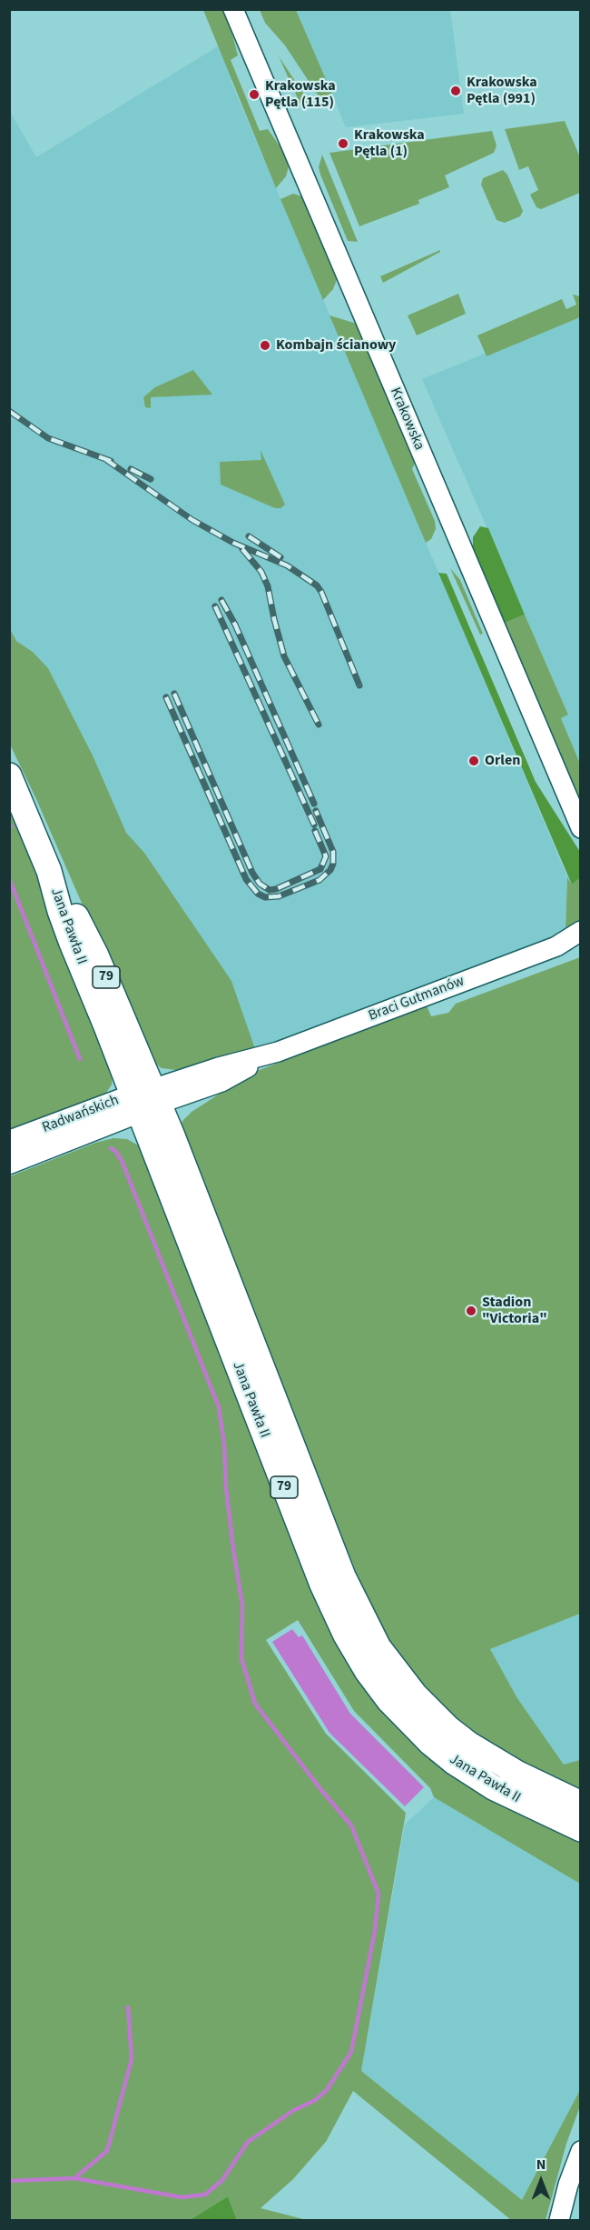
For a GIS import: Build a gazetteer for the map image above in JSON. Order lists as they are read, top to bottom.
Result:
{
  "streets": {
    "main road": ["Jana Pawła II", "79", "Radwańskich"],
    "street": ["Krakowska", "Braci Gutmanów"]
  },
  "crossings": [
    ["Jana Pawła II", "Braci Gutmanów"],
    ["Jana Pawła II", "Radwańskich"],
    ["Braci Gutmanów", "Radwańskich"]
  ],
  "places": [
    "Krakowska Pętla (991)",
    "Krakowska Pętla (115)",
    "Krakowska Pętla (1)",
    "Kombajn ścianowy",
    "Orlen",
    "Stadion \"Victoria\""
  ],
  "north": "top"
}
